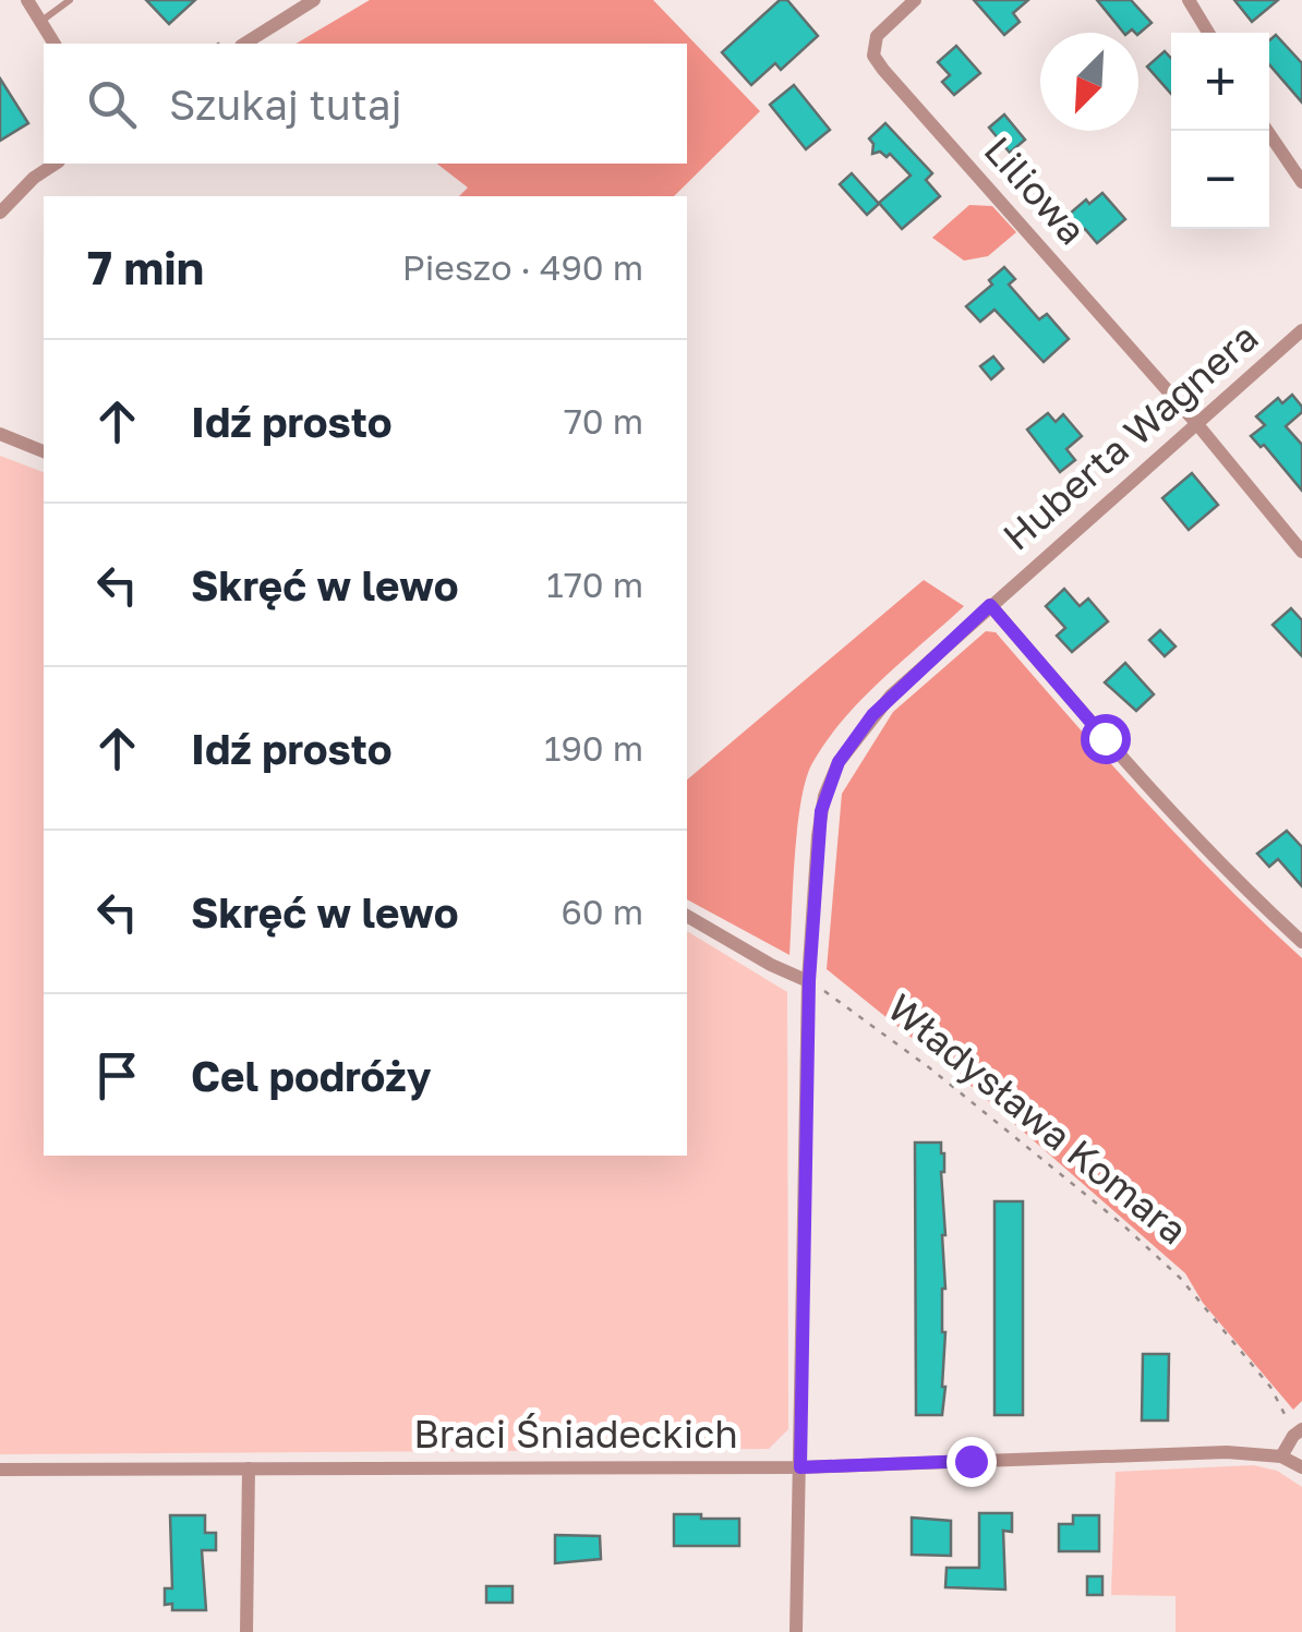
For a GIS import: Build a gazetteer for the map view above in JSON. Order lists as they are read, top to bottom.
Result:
{
  "streets": {
    "street": ["Liliowa", "Huberta Wagnera", "Braci Śniadeckich"],
    "path": ["Władysława Komara"]
  },
  "crossings": [
    ["Liliowa", "Huberta Wagnera"],
    ["Huberta Wagnera", "Władysława Komara"],
    ["Huberta Wagnera", "Braci Śniadeckich"]
  ],
  "north": "bottom left",
  "page": {
    "map_buttons": ["+", "−"],
    "search": "Szukaj tutaj",
    "heading": ["7 min", "Pieszo · 490 m"],
    "list": [
      ["Idź prosto", "70 m"],
      ["Skręć w lewo", "170 m"],
      ["Idź prosto", "190 m"],
      ["Skręć w lewo", "60 m"],
      "Cel podróży"
    ]
  }
}
